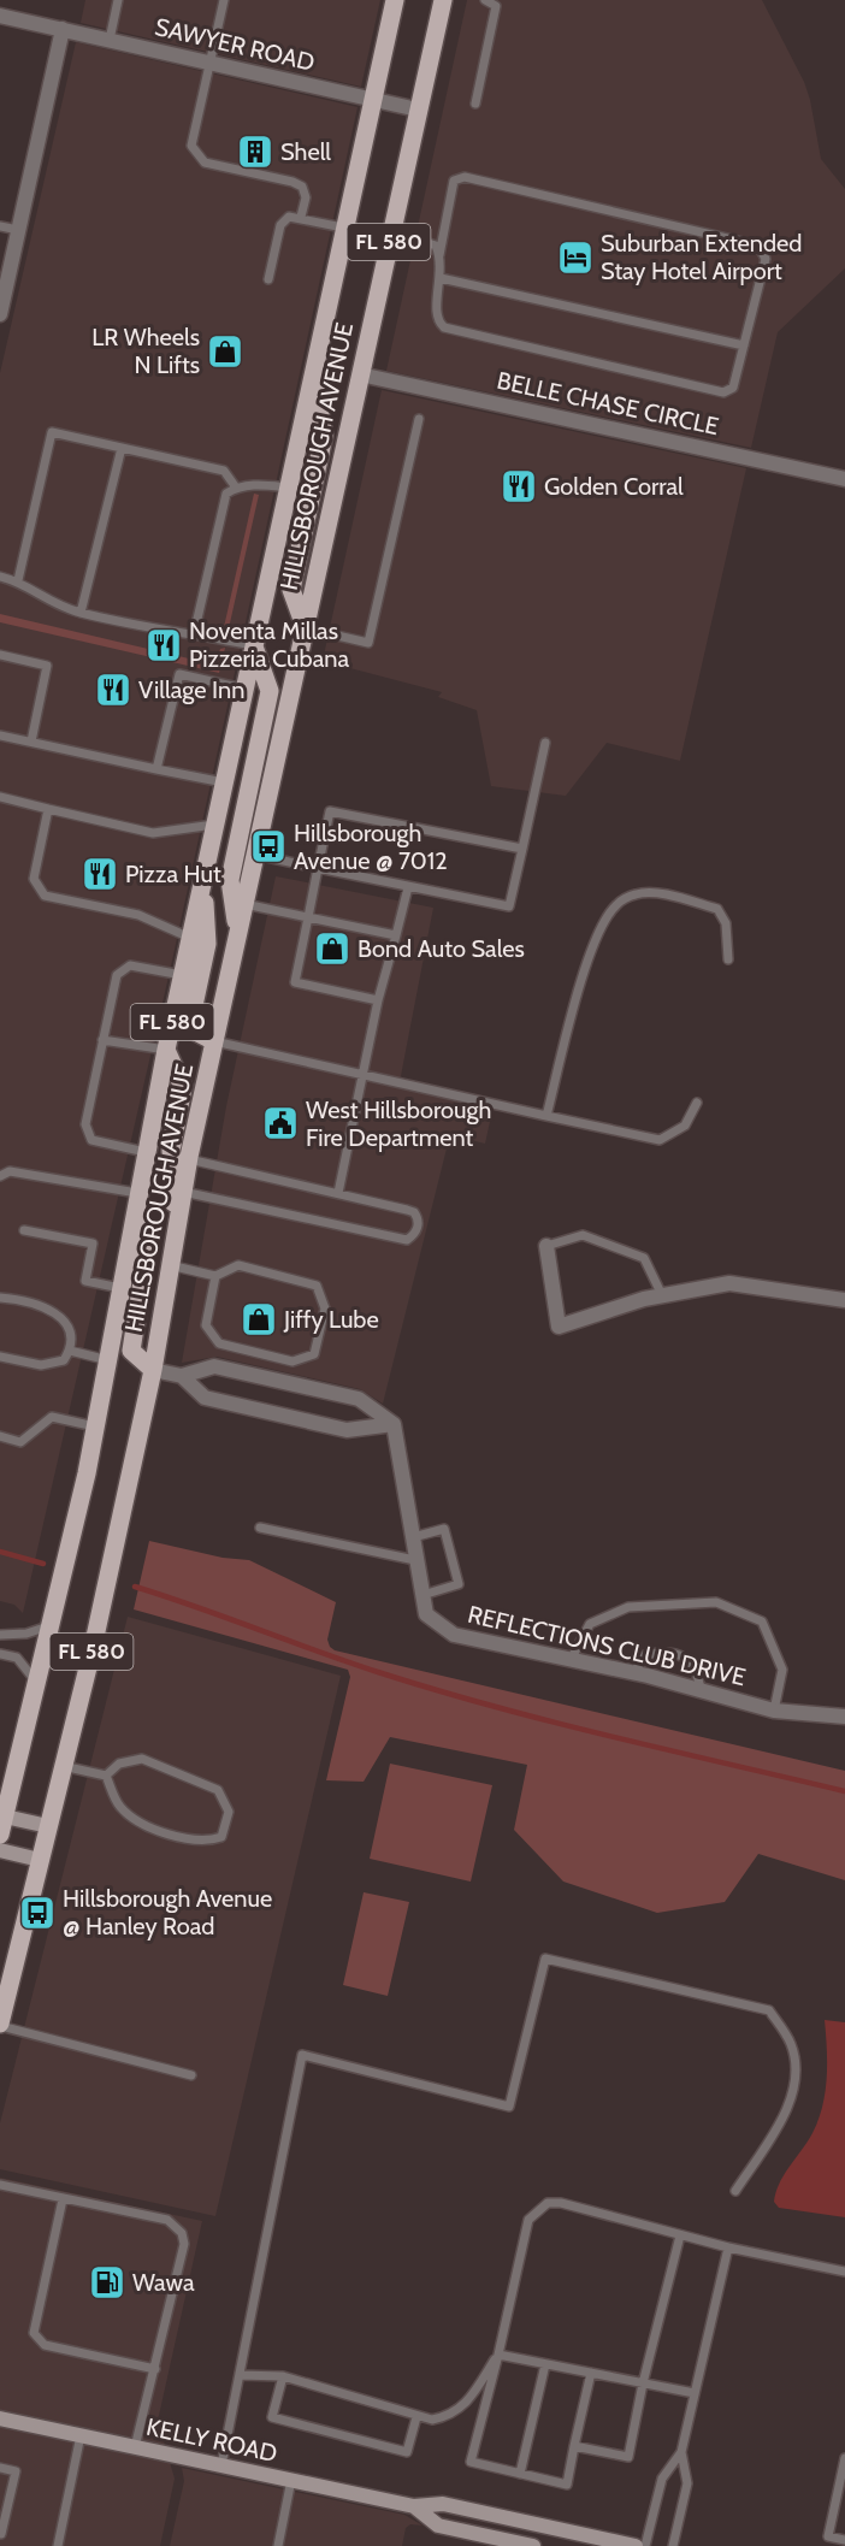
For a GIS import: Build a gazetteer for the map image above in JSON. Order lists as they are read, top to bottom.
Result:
{
  "streets": {
    "main road": ["FL 580", "HILLSBOROUGH AVENUE"],
    "street": [
      "SAWYER ROAD",
      "BELLE CHASE CIRCLE",
      "REFLECTIONS CLUB DRIVE",
      "KELLY ROAD"
    ]
  },
  "crossings": [
    ["SAWYER ROAD", "HILLSBOROUGH AVENUE"],
    ["BELLE CHASE CIRCLE", "HILLSBOROUGH AVENUE"]
  ],
  "places": {
    "building": ["Shell"],
    "hotel": ["Suburban Extended Stay Hotel Airport"],
    "shop": ["LR Wheels N Lifts", "Bond Auto Sales", "Jiffy Lube"],
    "restaurant": [
      "Golden Corral",
      "Noventa Millas Pizzeria Cubana",
      "Village Inn",
      "Pizza Hut"
    ],
    "bus stop": ["Hillsborough Avenue @ 7012", "Hillsborough Avenue @ Hanley Road"],
    "public building": ["West Hillsborough Fire Department"],
    "fuel station": ["Wawa"]
  }
}
